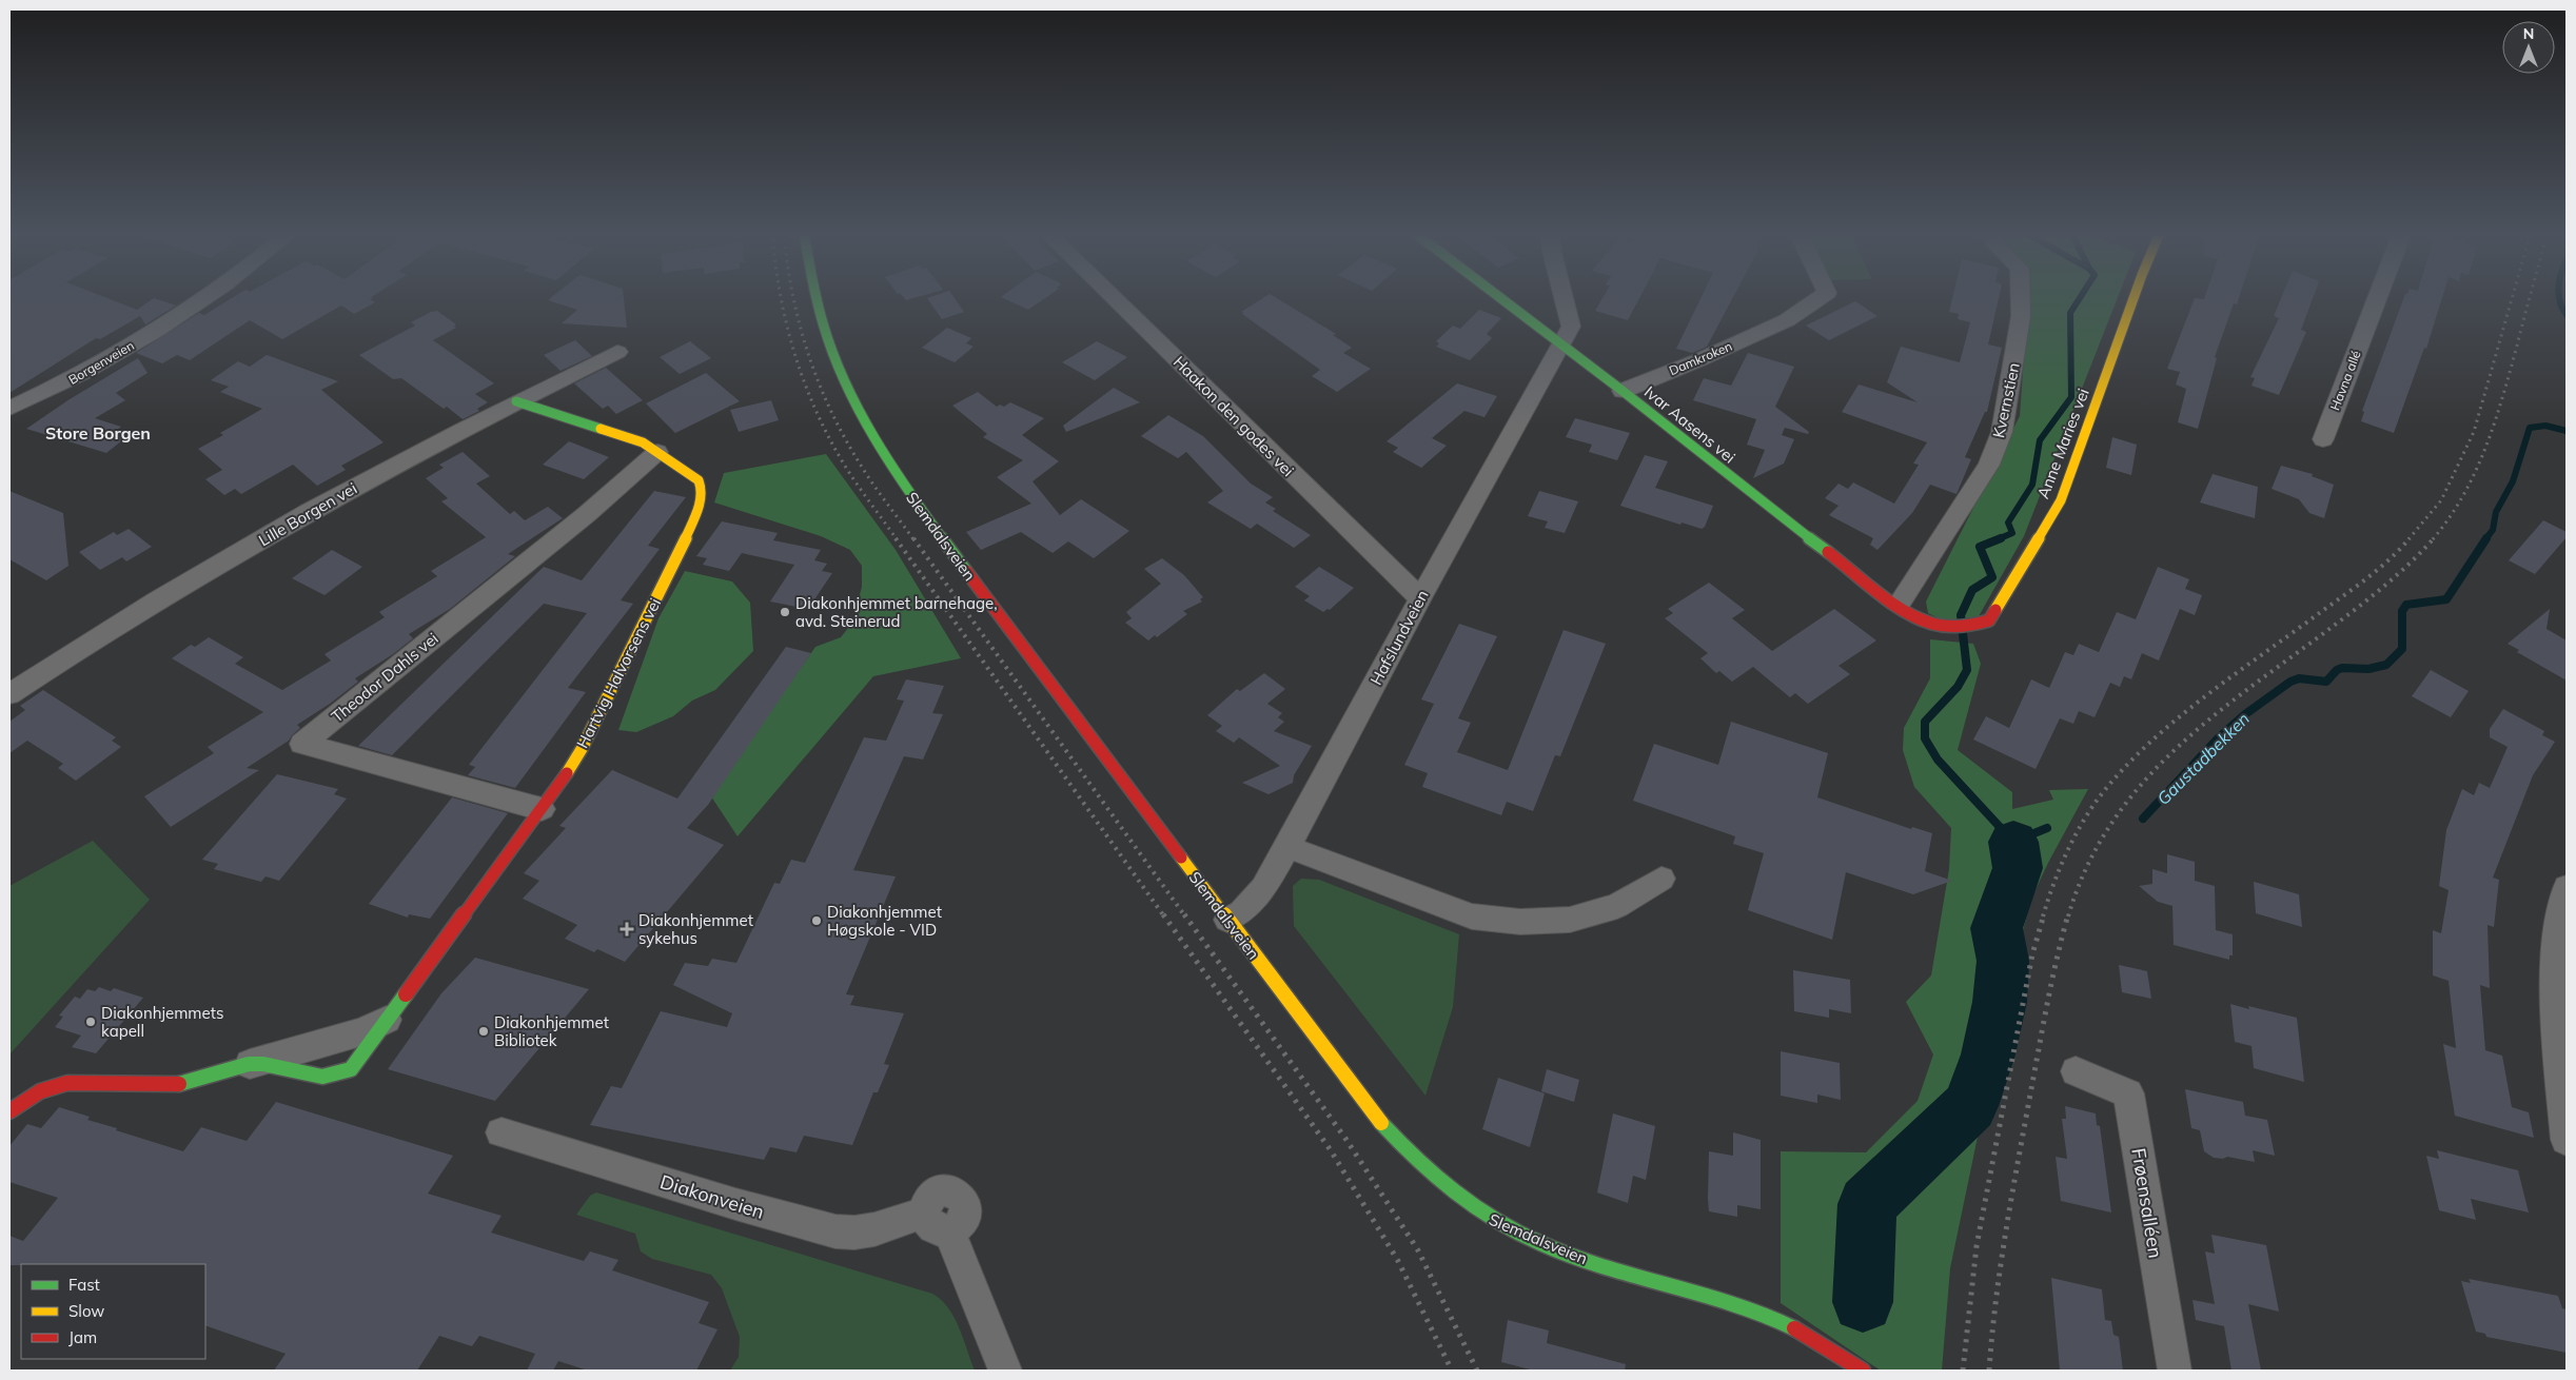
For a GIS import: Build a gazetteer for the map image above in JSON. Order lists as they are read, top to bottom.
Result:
{
  "streets": {
    "street": [
      "Damkroken",
      "Borgenveien",
      "Havna allé",
      "Kvernstien",
      "Haakon den godes vei",
      "Ivar Aasens vei",
      "Anne Maries vei",
      "Lille Borgen vei",
      "Slemdalsveien",
      "Hafslundveien",
      "Hartvig Halvorsens vei",
      "Theodor Dahls vei",
      "Diakonveien",
      "Frøensalléen"
    ]
  },
  "crossings": [
    ["Damkroken", "Ivar Aasens vei"],
    ["Kvernstien", "Ivar Aasens vei"],
    ["Haakon den godes vei", "Hafslundveien"],
    ["Ivar Aasens vei", "Anne Maries vei"],
    ["Ivar Aasens vei", "Hafslundveien"],
    ["Lille Borgen vei", "Hartvig Halvorsens vei"],
    ["Slemdalsveien", "Hafslundveien"],
    ["Hartvig Halvorsens vei", "Theodor Dahls vei"]
  ],
  "districts": ["Store Borgen"],
  "water": ["Gaustadbekken"],
  "places": {
    "other": [
      "Diakonhjemmet barnehage, avd. Steinerud",
      "Diakonhjemmet Høgskole - VID",
      "Diakonhjemmets kapell",
      "Diakonhjemmet Bibliotek"
    ],
    "health": ["Diakonhjemmet sykehus"]
  },
  "legend": ["Fast", "Slow", "Jam"],
  "north": "top"
}
